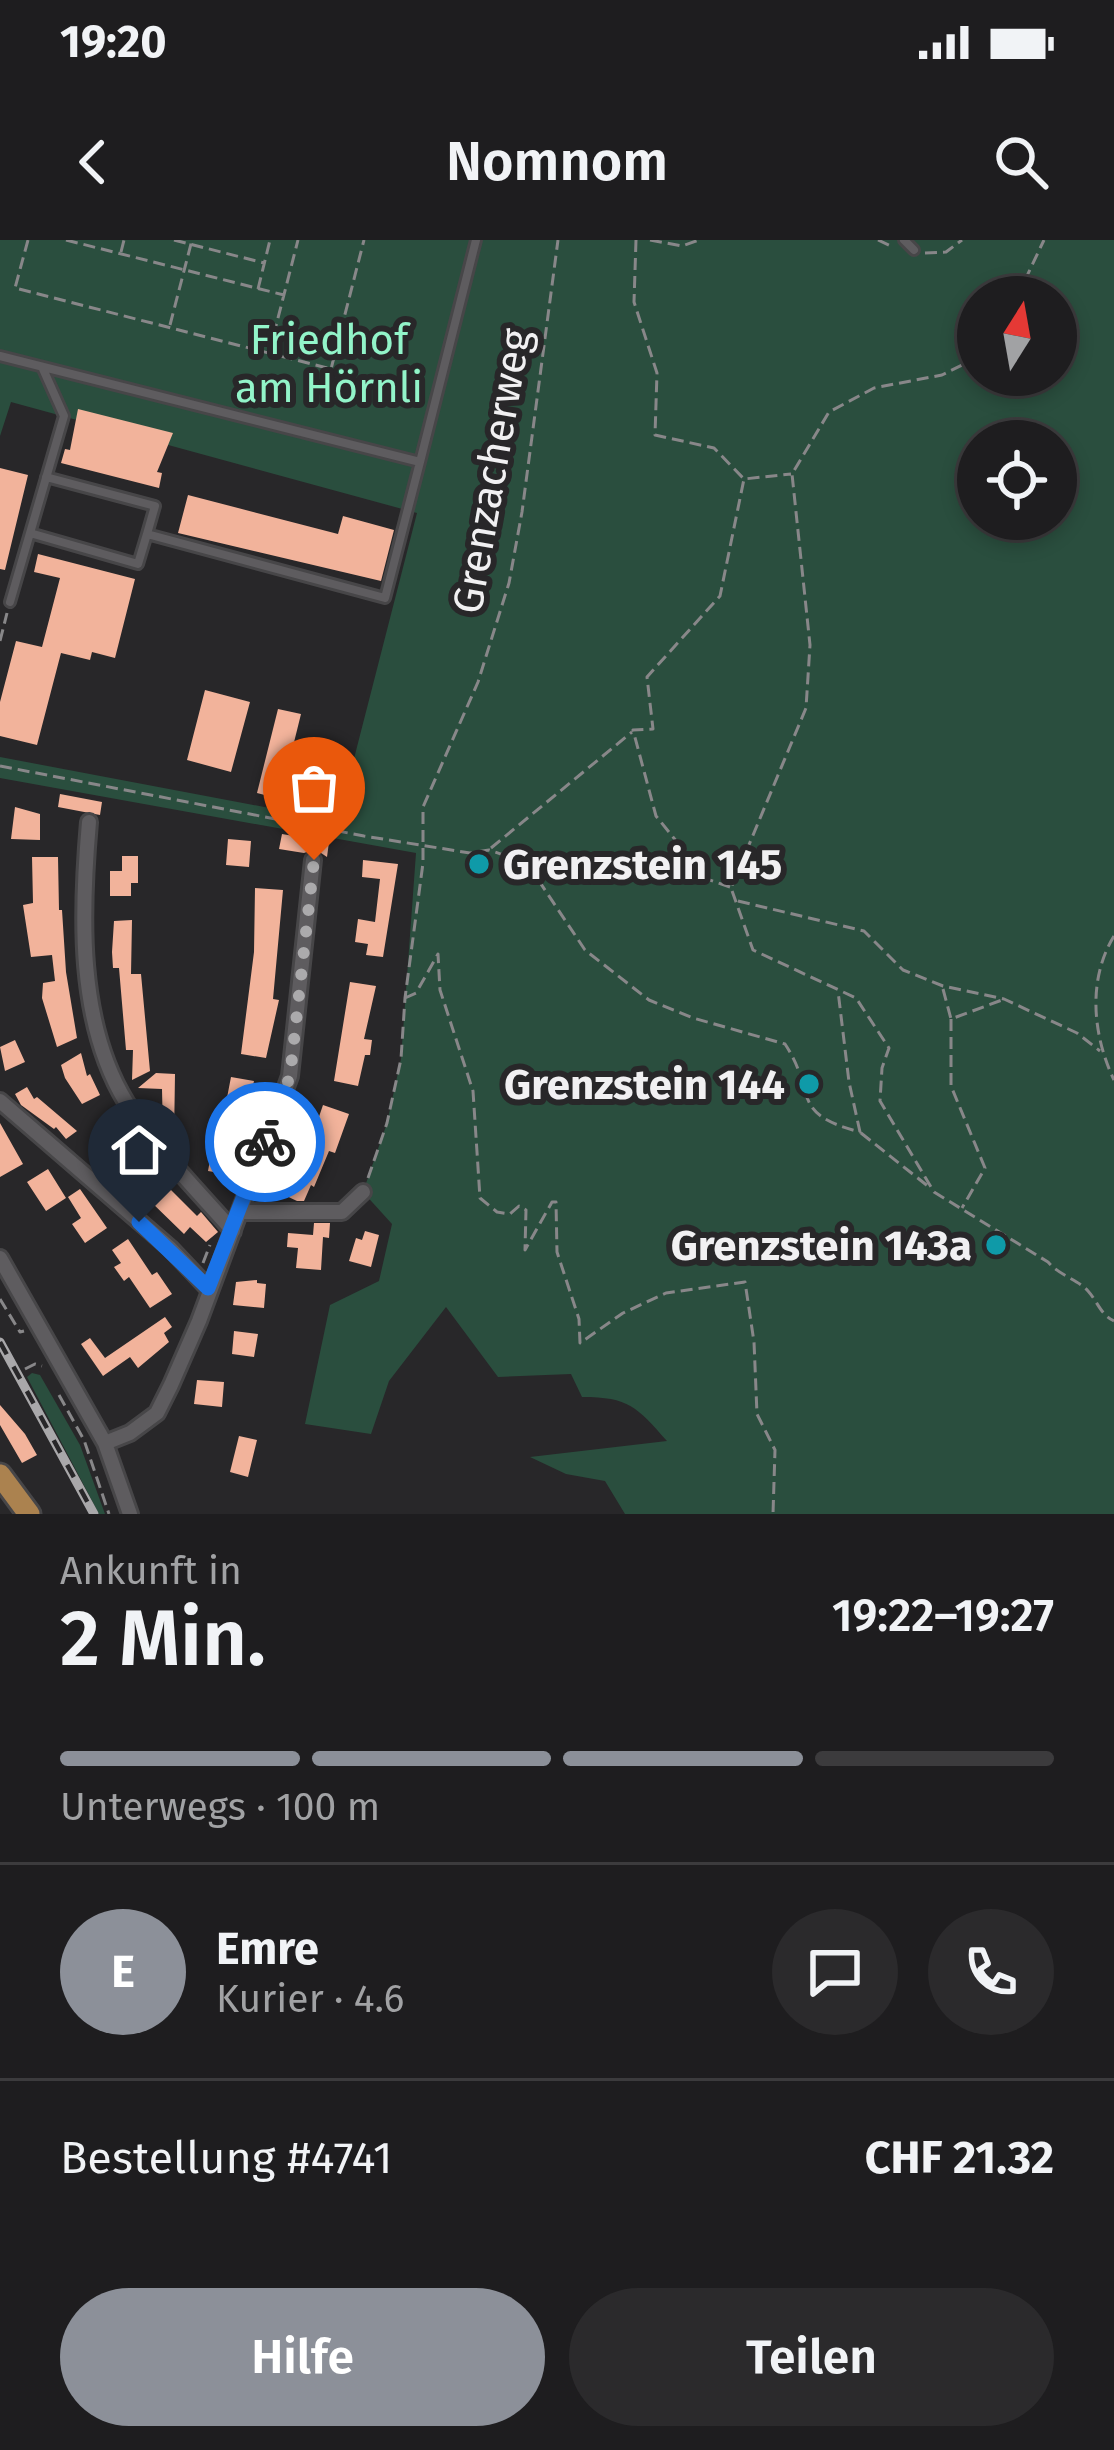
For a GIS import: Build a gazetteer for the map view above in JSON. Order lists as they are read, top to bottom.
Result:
{
  "streets": {
    "path": ["Grenzacherweg"]
  },
  "parks": ["Friedhof am Hörnli"],
  "places": ["Grenzstein 145", "Grenzstein 144", "Grenzstein 143a"],
  "north": "top",
  "page": {
    "status": "19:20",
    "header": "Nomnom",
    "heading": ["2 Min.", "Ankunft in", "19:22–19:27"],
    "panel": [
      "Emre",
      "Kurier · 4.6",
      "Bestellung #4741",
      "CHF 21.32"
    ],
    "bar": "Unterwegs · 100 m",
    "round": "E",
    "buttons": ["Hilfe", "Teilen"]
  }
}
